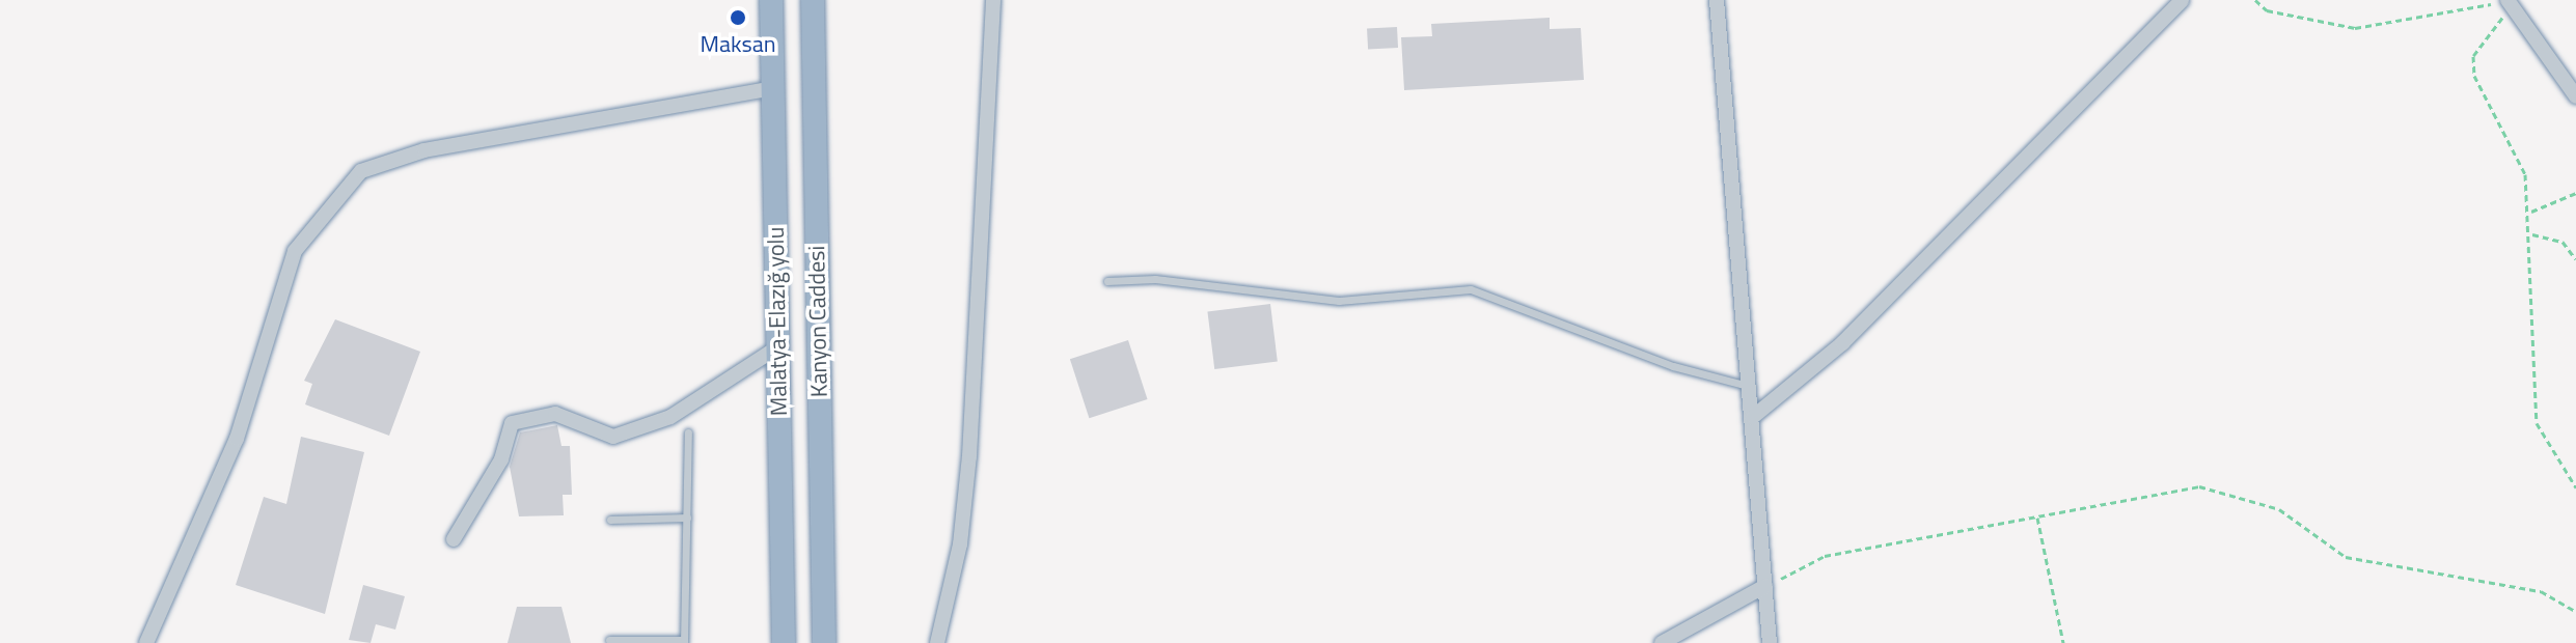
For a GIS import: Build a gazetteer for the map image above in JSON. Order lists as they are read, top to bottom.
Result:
{
  "streets": {
    "highway": ["Malatya-Elazığ yolu", "Kanyon Caddesi"]
  },
  "places": ["Maksan"]
}
